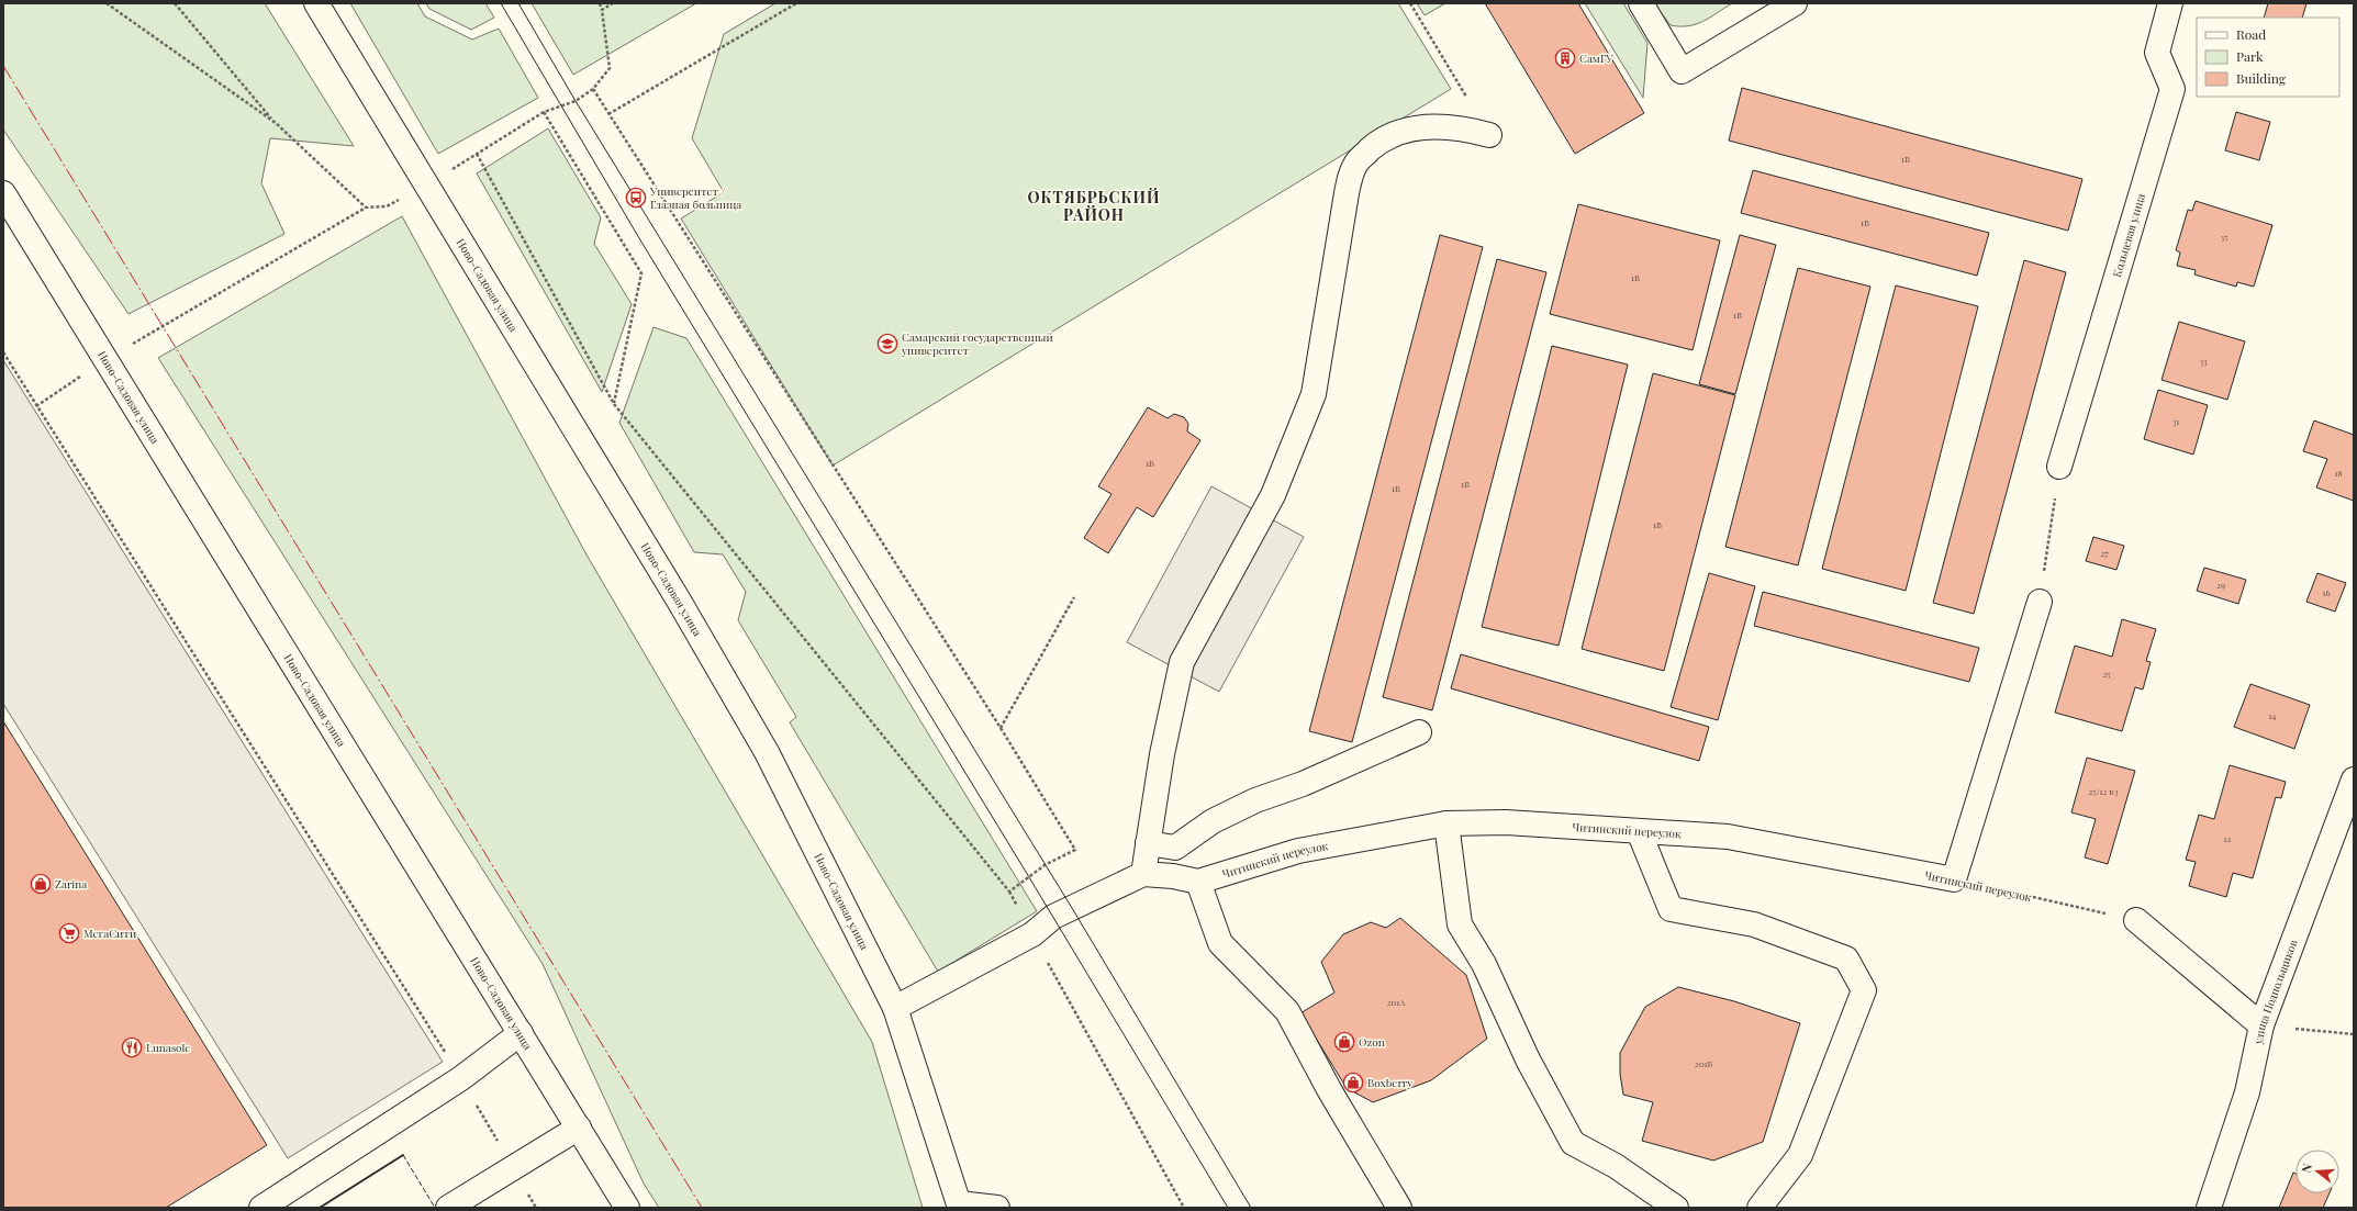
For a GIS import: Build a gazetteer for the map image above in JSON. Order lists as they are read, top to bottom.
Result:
{
  "streets": {
    "main road": [
      "Кольцевая улица",
      "Ново-Садовая улица",
      "Читинский переулок",
      "улица Подпольщиков"
    ]
  },
  "districts": ["ОКТЯБРЬСКИЙ РАЙОН"],
  "places": {
    "building": ["СамГУ"],
    "bus stop": ["Университет / Глазная больница"],
    "school or university": ["Самарский государственный университет"],
    "shop": ["Zarina", "Ozon", "Boxberry"],
    "supermarket": ["МегаСити"],
    "restaurant": ["Lunasole"]
  },
  "house_numbers": [
    "1В",
    "1В",
    "35",
    "1В",
    "1В",
    "33",
    "31",
    "1Б",
    "18",
    "1В",
    "1В",
    "1В",
    "27",
    "29",
    "16",
    "25",
    "14",
    "25/12 к3",
    "12",
    "201А",
    "201Б"
  ],
  "legend": ["Road", "Park", "Building"],
  "north": "left"
}
